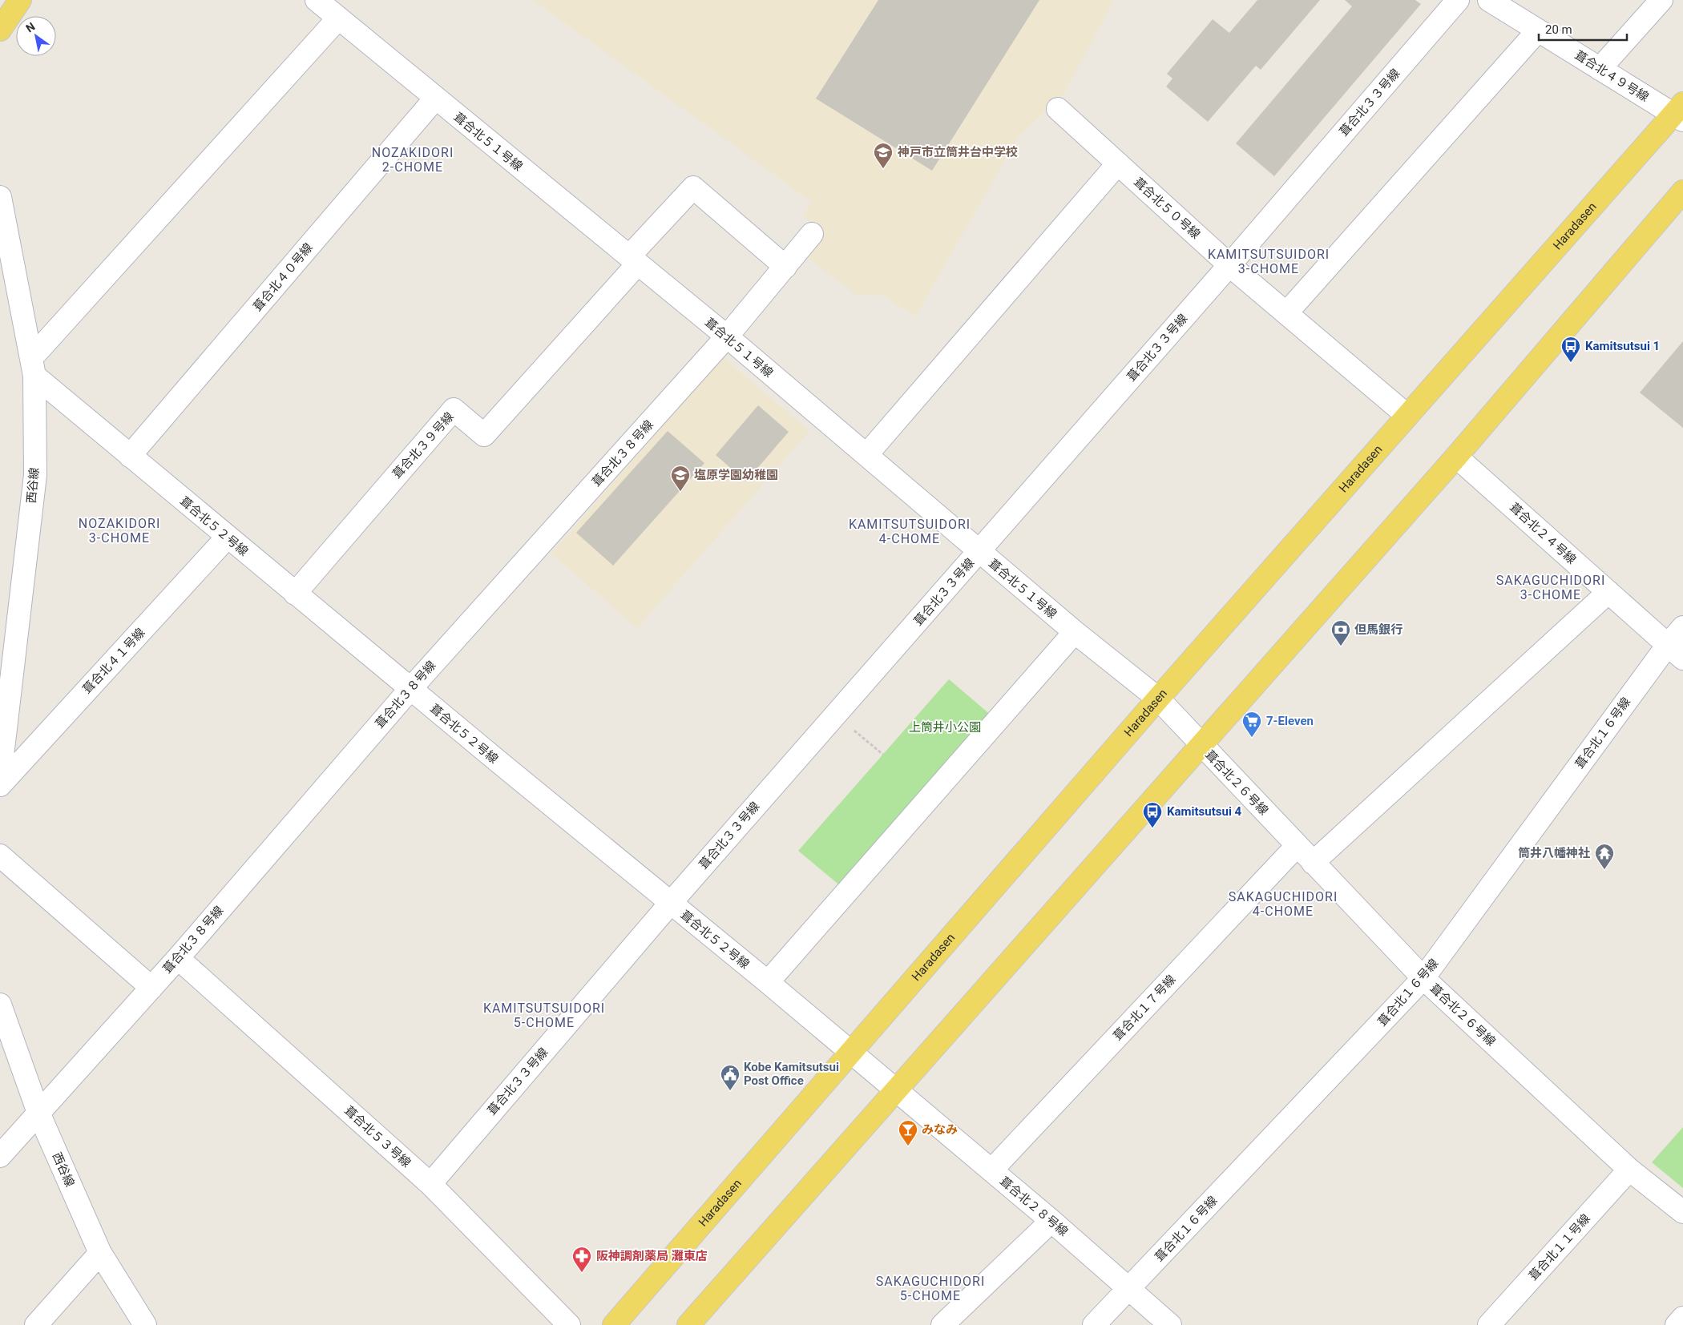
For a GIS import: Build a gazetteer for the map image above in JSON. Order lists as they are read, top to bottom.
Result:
{
  "streets": {
    "main road": ["Haradasen"],
    "street": [
      "葺合北４９号線",
      "葺合北３３号線",
      "葺合北５１号線",
      "葺合北５０号線",
      "葺合北４０号線",
      "葺合北３９号線",
      "葺合北３８号線",
      "西谷線",
      "葺合北５２号線",
      "葺合北２４号線",
      "葺合北４１号線",
      "葺合北１６号線",
      "葺合北２６号線",
      "葺合北１７号線",
      "葺合北５３号線",
      "葺合北２８号線",
      "葺合北１１号線"
    ]
  },
  "crossings": [
    ["葺合北４９号線", "Haradasen"],
    ["葺合北３３号線", "葺合北５１号線"],
    ["葺合北３３号線", "葺合北５０号線"],
    ["葺合北３３号線", "葺合北５２号線"],
    ["葺合北３３号線", "葺合北５３号線"],
    ["葺合北５１号線", "Haradasen"],
    ["葺合北５１号線", "葺合北４０号線"],
    ["葺合北５１号線", "葺合北３９号線"],
    ["葺合北５１号線", "葺合北３８号線"],
    ["葺合北５１号線", "葺合北２６号線"],
    ["葺合北５０号線", "Haradasen"],
    ["Haradasen", "葺合北５２号線"],
    ["Haradasen", "葺合北２６号線"],
    ["葺合北４０号線", "葺合北５２号線"],
    ["葺合北３９号線", "葺合北５２号線"],
    ["葺合北３８号線", "西谷線"],
    ["葺合北３８号線", "葺合北５２号線"],
    ["葺合北３８号線", "葺合北５３号線"],
    ["西谷線", "葺合北５２号線"],
    ["葺合北５２号線", "葺合北４１号線"],
    ["葺合北５２号線", "葺合北２８号線"],
    ["葺合北２４号線", "葺合北１６号線"],
    ["葺合北１６号線", "葺合北２６号線"],
    ["葺合北１６号線", "葺合北２８号線"],
    ["葺合北２６号線", "葺合北１７号線"],
    ["葺合北２６号線", "葺合北１１号線"],
    ["葺合北１７号線", "葺合北２８号線"]
  ],
  "districts": [
    "NOZAKIDORI 2-CHOME",
    "KAMITSUTSUIDORI 3-CHOME",
    "NOZAKIDORI 3-CHOME",
    "KAMITSUTSUIDORI 4-CHOME",
    "SAKAGUCHIDORI 3-CHOME",
    "SAKAGUCHIDORI 4-CHOME",
    "KAMITSUTSUIDORI 5-CHOME",
    "SAKAGUCHIDORI 5-CHOME"
  ],
  "parks": ["上筒井小公園"],
  "places": {
    "school or university": ["神戸市立筒井台中学校", "塩原学園幼稚園"],
    "bus stop": ["Kamitsutsui 1", "Kamitsutsui 4"],
    "bank": ["但馬銀行"],
    "supermarket": ["7-Eleven"],
    "temple": ["筒井八幡神社"],
    "public building": ["Kobe Kamitsutsui Post Office"],
    "bar": ["みなみ"],
    "pharmacy": ["阪神調剤薬局 灘東店"]
  },
  "scale_bar": "20 m",
  "north": "top left"
}
